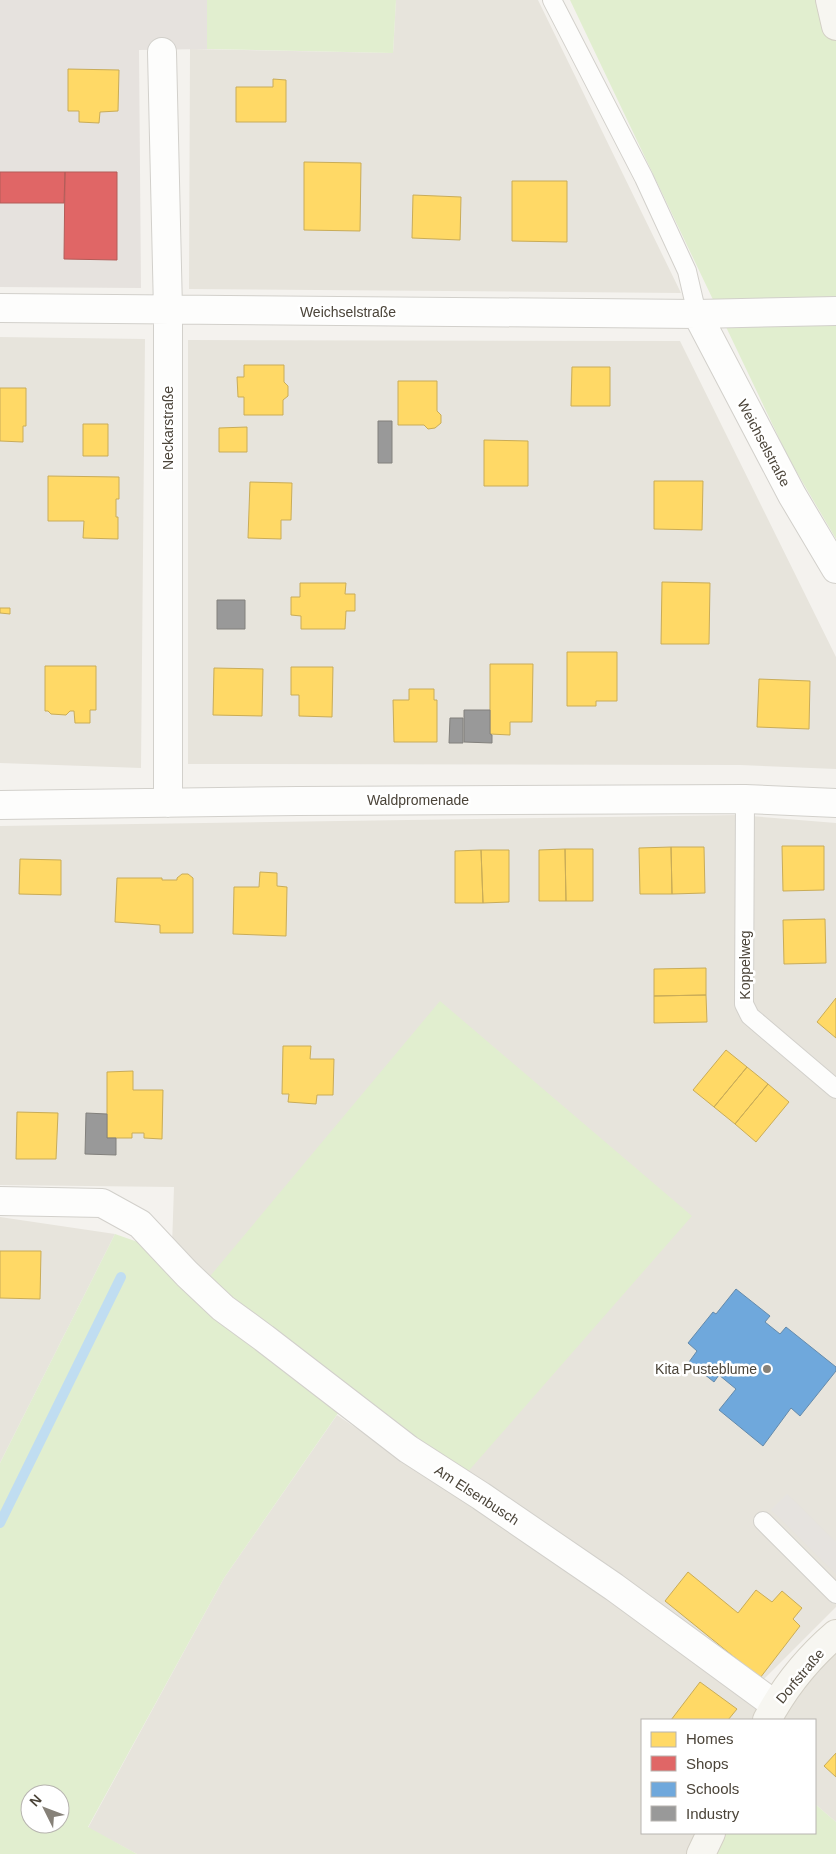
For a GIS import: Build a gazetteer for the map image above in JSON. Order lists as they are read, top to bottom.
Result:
{
  "streets": {
    "main road": ["Dorfstraße"],
    "street": [
      "Weichselstraße",
      "Neckarstraße",
      "Waldpromenade",
      "Am Elsenbusch"
    ],
    "lane": ["Koppelweg"]
  },
  "crossings": [
    ["Weichselstraße", "Neckarstraße"],
    ["Neckarstraße", "Waldpromenade"],
    ["Waldpromenade", "Koppelweg"],
    ["Am Elsenbusch", "Dorfstraße"]
  ],
  "places": ["Kita Pusteblume"],
  "legend": [
    "Homes",
    "Shops",
    "Schools",
    "Industry"
  ],
  "north": "top left"
}
